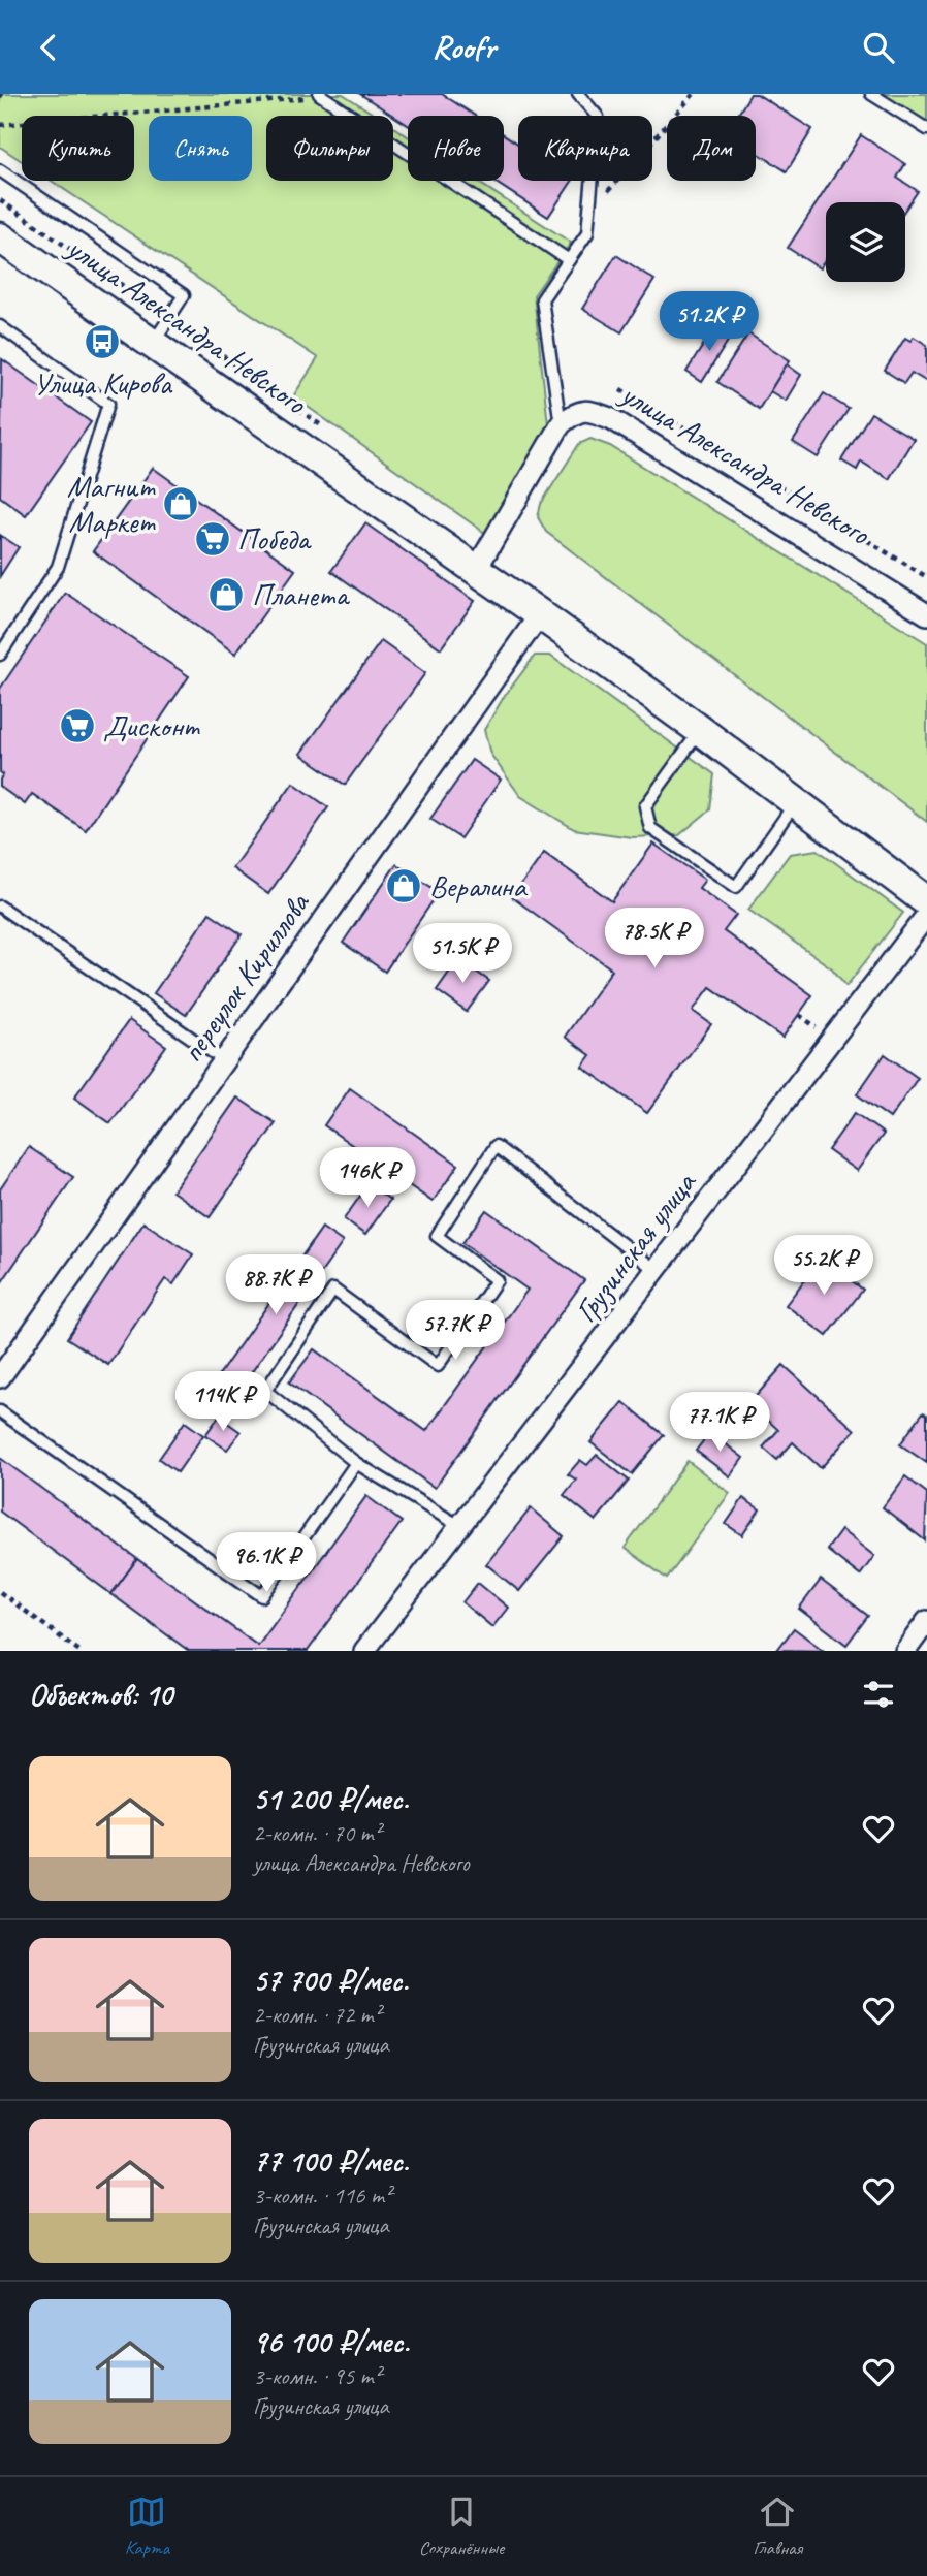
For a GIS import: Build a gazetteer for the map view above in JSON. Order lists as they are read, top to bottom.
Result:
{
  "streets": {
    "main road": ["улица Александра Невского"],
    "street": ["переулок Кириллова", "Грузинская улица"]
  },
  "crossings": [
    ["улица Александра Невского", "переулок Кириллова"]
  ],
  "places": {
    "bus stop": ["Улица Кирова"],
    "shop": ["Магнит Маркет", "Планета", "Вералина"],
    "supermarket": ["Победа", "Дисконт"]
  },
  "page": {
    "header": "Roofr",
    "chip": [
      "Купить",
      "Снять",
      "Фильтры",
      "Новое",
      "Квартира",
      "Дом"
    ],
    "price": [
      "51.2K ₽",
      "78.5K ₽",
      "51.5K ₽",
      "146K ₽",
      "55.2K ₽",
      "88.7K ₽",
      "57.7K ₽",
      "114K ₽",
      "77.1K ₽",
      "96.1K ₽"
    ],
    "heading": "Объектов: 10",
    "list": [
      {
        "name": "51 200 ₽/мес.",
        "note": "2-комн. · 70 m² · улица Александра Невского"
      },
      {
        "name": "57 700 ₽/мес.",
        "note": "2-комн. · 72 m² · Грузинская улица"
      },
      {
        "name": "77 100 ₽/мес.",
        "note": "3-комн. · 116 m² · Грузинская улица"
      },
      {
        "name": "96 100 ₽/мес.",
        "note": "3-комн. · 95 m² · Грузинская улица"
      }
    ],
    "tabs": ["Карта", "Сохранённые", "Главная"]
  }
}
